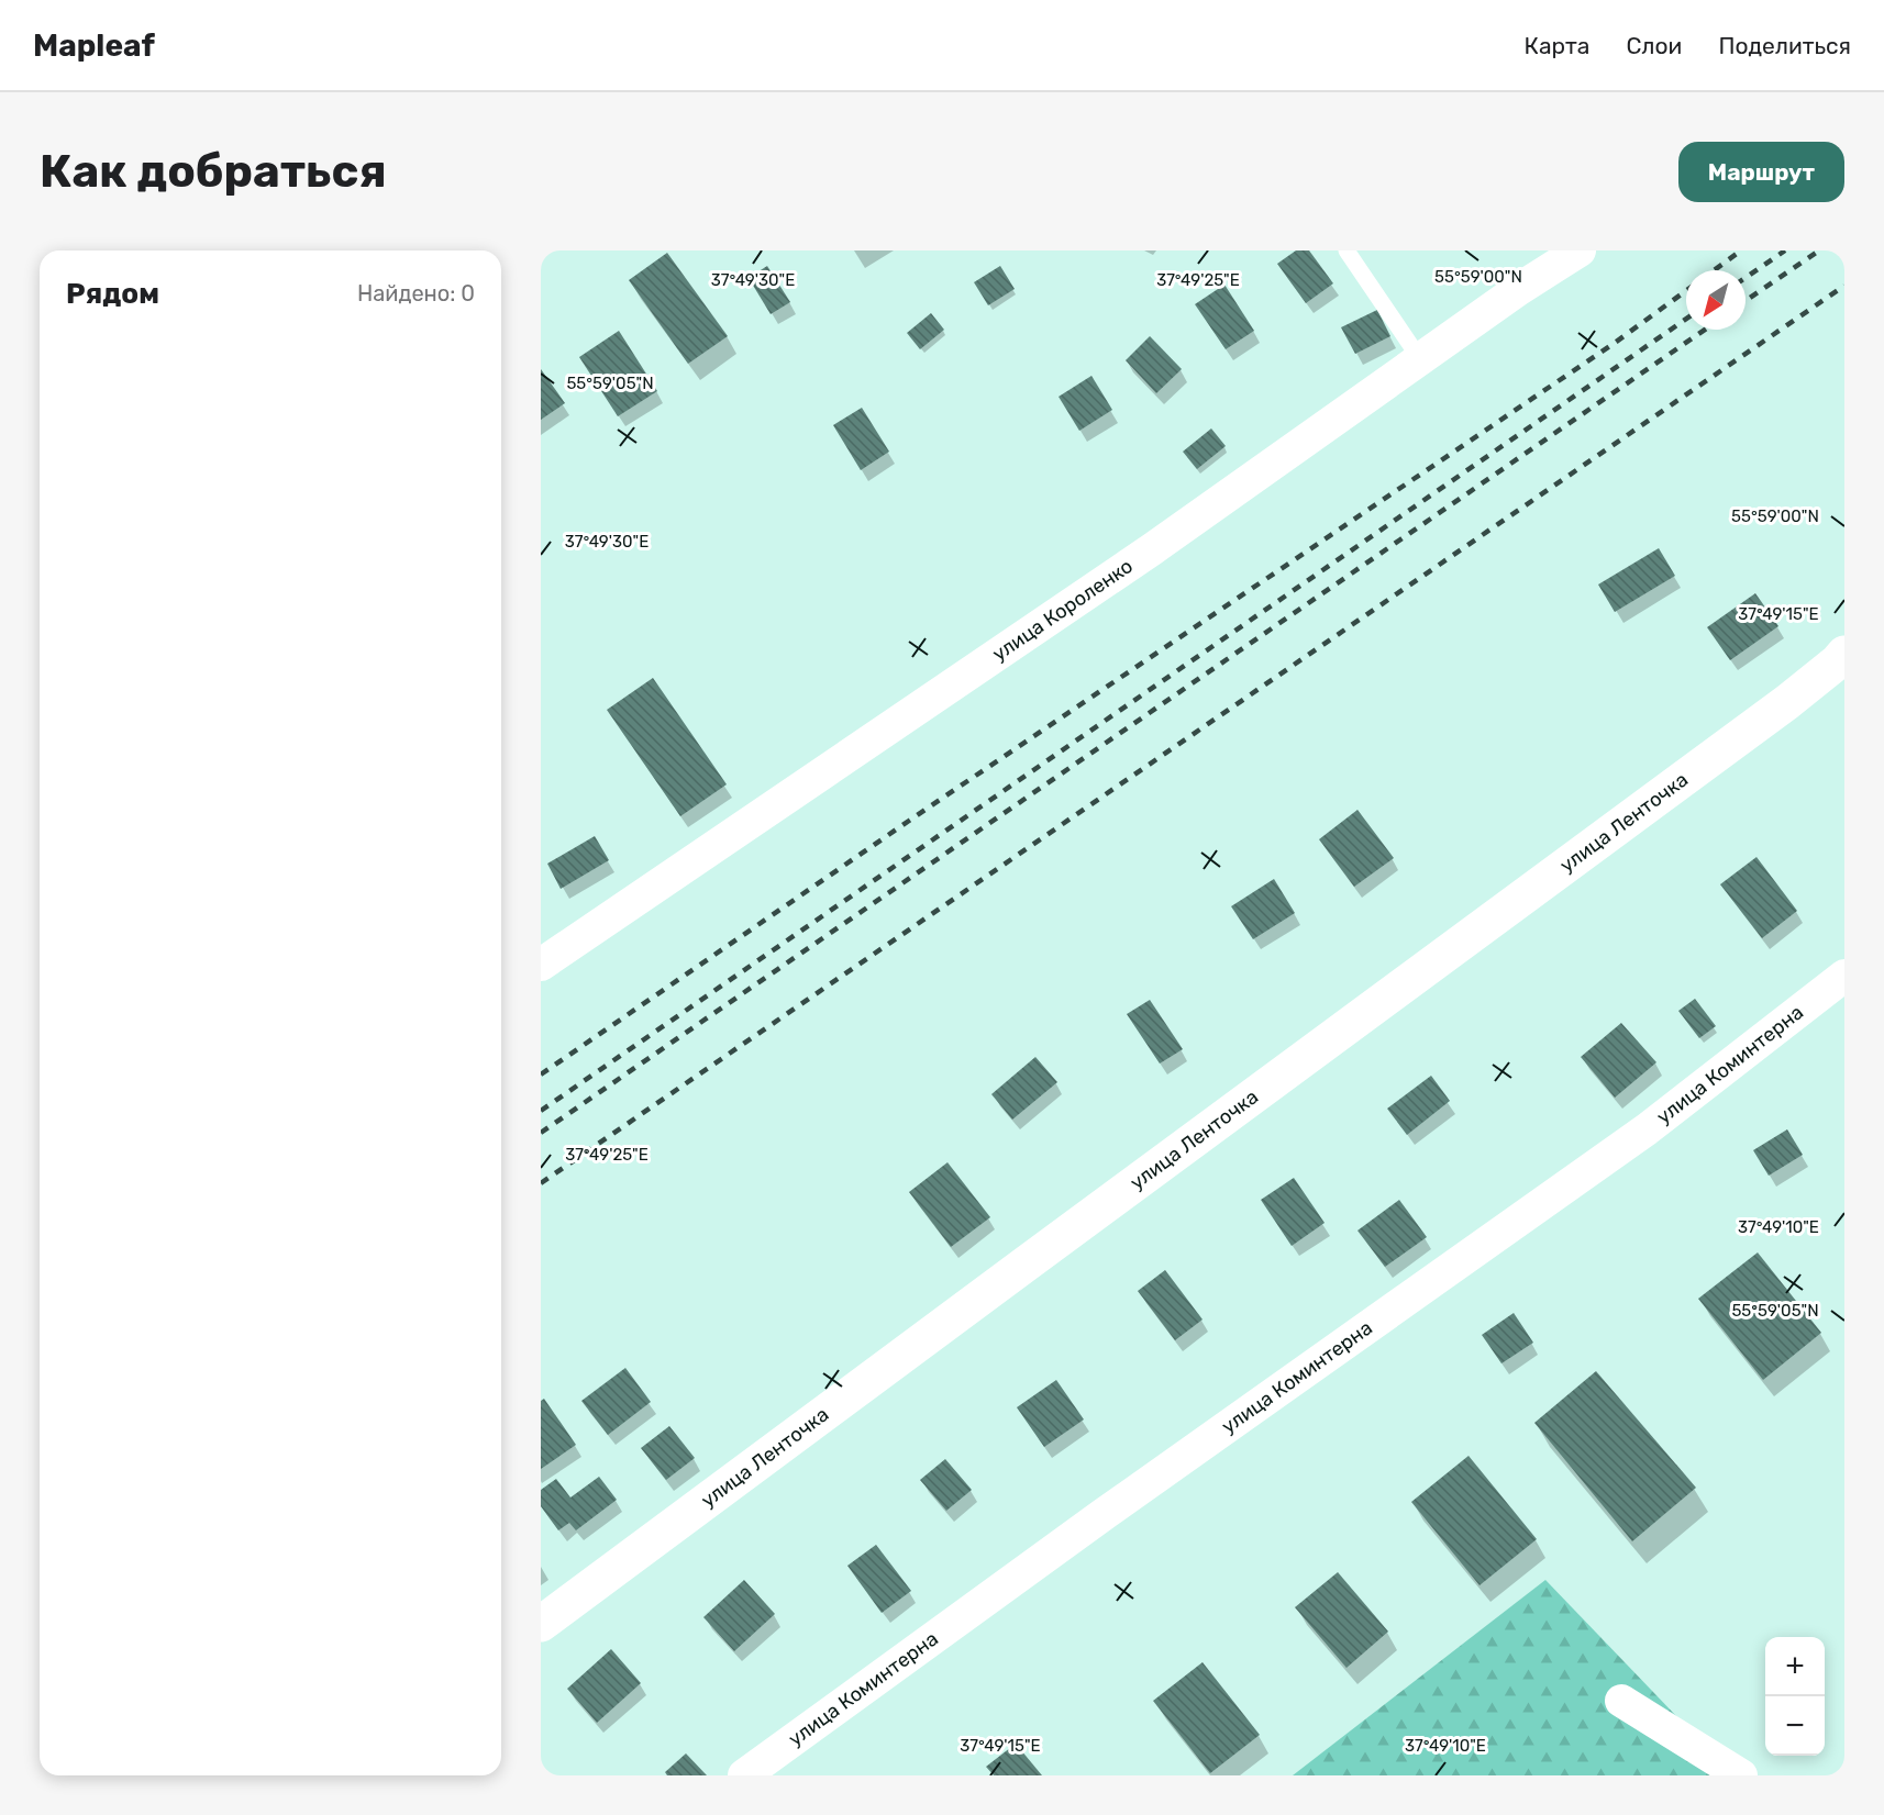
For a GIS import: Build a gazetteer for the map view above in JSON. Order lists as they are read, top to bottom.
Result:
{
  "streets": {
    "main road": ["улица Ленточка"],
    "street": ["улица Короленко", "улица Коминтерна"]
  },
  "north": "bottom left",
  "page": {
    "header": "Mapleaf",
    "nav": ["Карта", "Слои", "Поделиться"],
    "buttons": "Маршрут",
    "title": "Как добраться",
    "heading": ["Рядом", "Найдено: 0"],
    "map_buttons": ["+", "−"]
  },
  "coordinates": [
    "55°59'00\"N",
    "37°49'30\"E",
    "37°49'25\"E",
    "55°59'05\"N",
    "37°49'15\"E",
    "37°49'10\"E"
  ]
}
